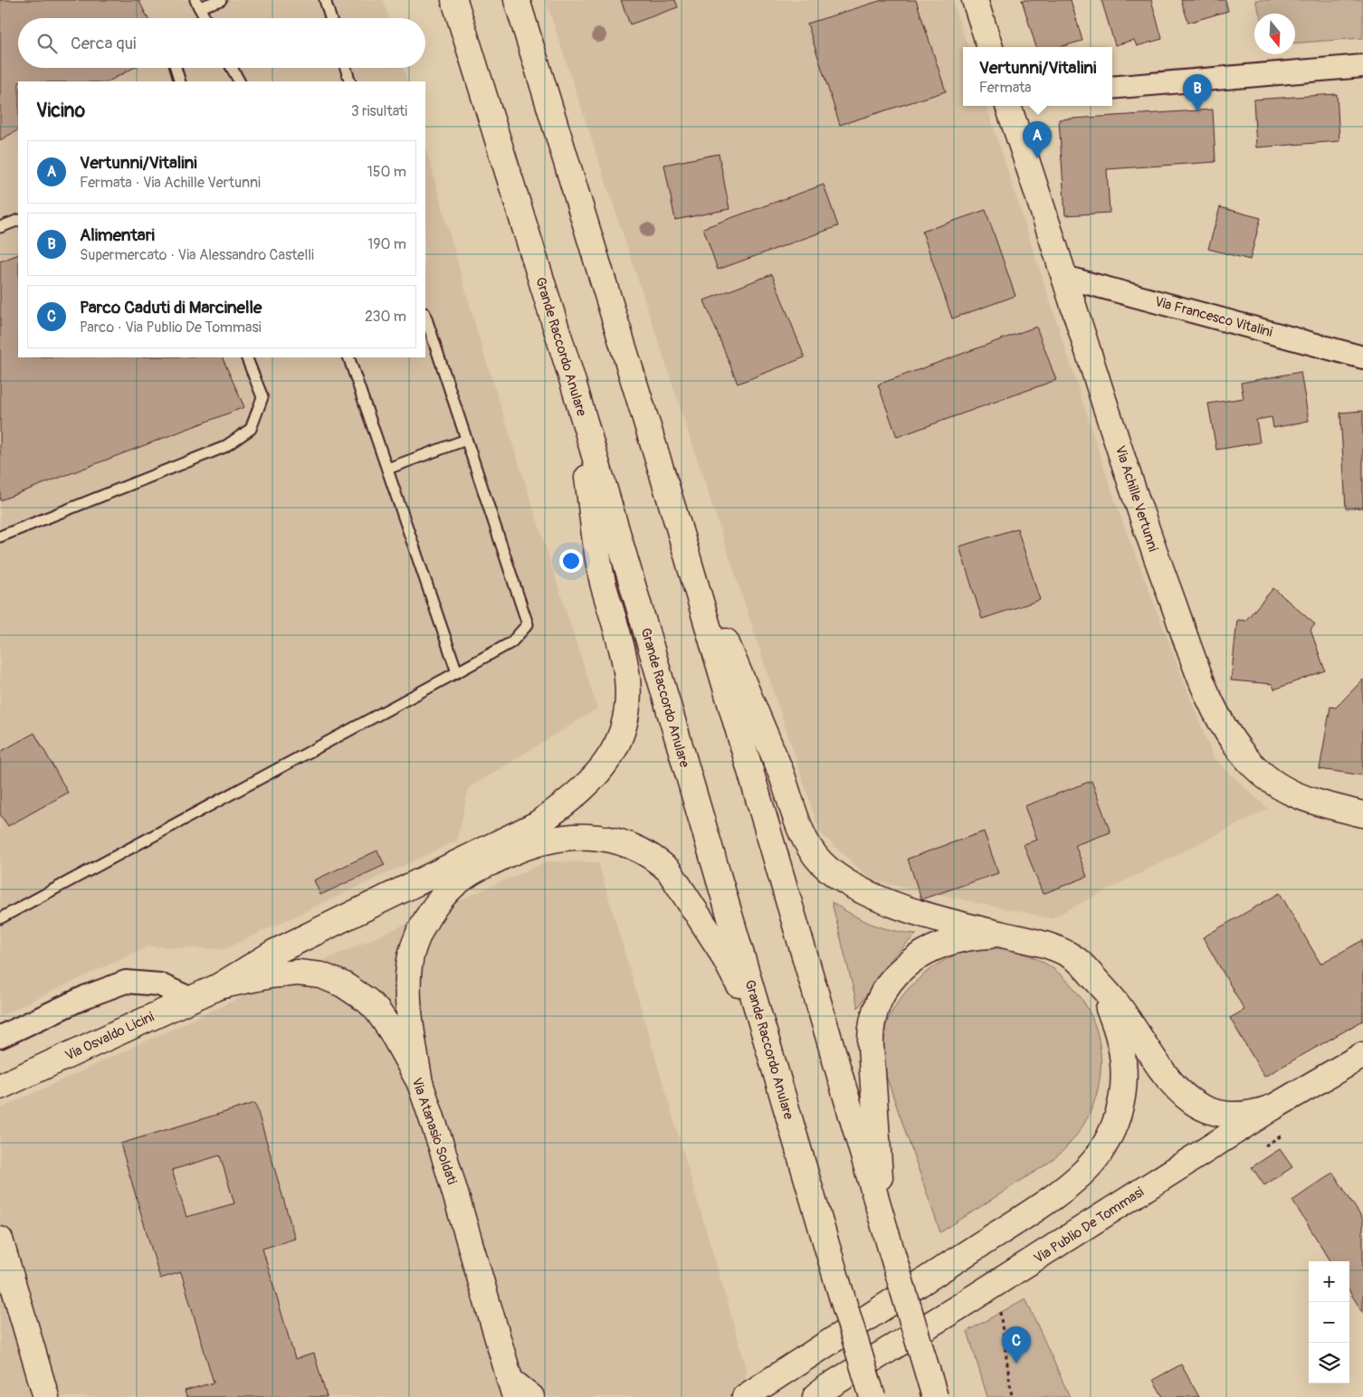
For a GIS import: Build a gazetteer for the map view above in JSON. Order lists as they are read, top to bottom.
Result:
{
  "streets": {
    "main road": [
      "Grande Raccordo Anulare",
      "Via Achille Vertunni",
      "Via Osvaldo Licini",
      "Via Atanasio Soldati",
      "Via Publio De Tommasi"
    ],
    "street": ["Via Francesco Vitalini"]
  },
  "crossings": [
    ["Via Francesco Vitalini", "Via Achille Vertunni"],
    ["Via Osvaldo Licini", "Via Atanasio Soldati"]
  ],
  "north": "bottom",
  "page": {
    "search": "Cerca qui",
    "popup": ["Vertunni/Vitalini", "Fermata"],
    "pins": ["B", "A", "C"],
    "heading": ["Vicino", "3 risultati"],
    "list": [
      {
        "mark": "A",
        "name": "Vertunni/Vitalini",
        "note": "Fermata · Via Achille Vertunni",
        "value": "150 m"
      },
      {
        "mark": "B",
        "name": "Alimentari",
        "note": "Supermercato · Via Alessandro Castelli",
        "value": "190 m"
      },
      {
        "mark": "C",
        "name": "Parco Caduti di Marcinelle",
        "note": "Parco · Via Publio De Tommasi",
        "value": "230 m"
      }
    ],
    "map_buttons": ["+", "−"]
  }
}
